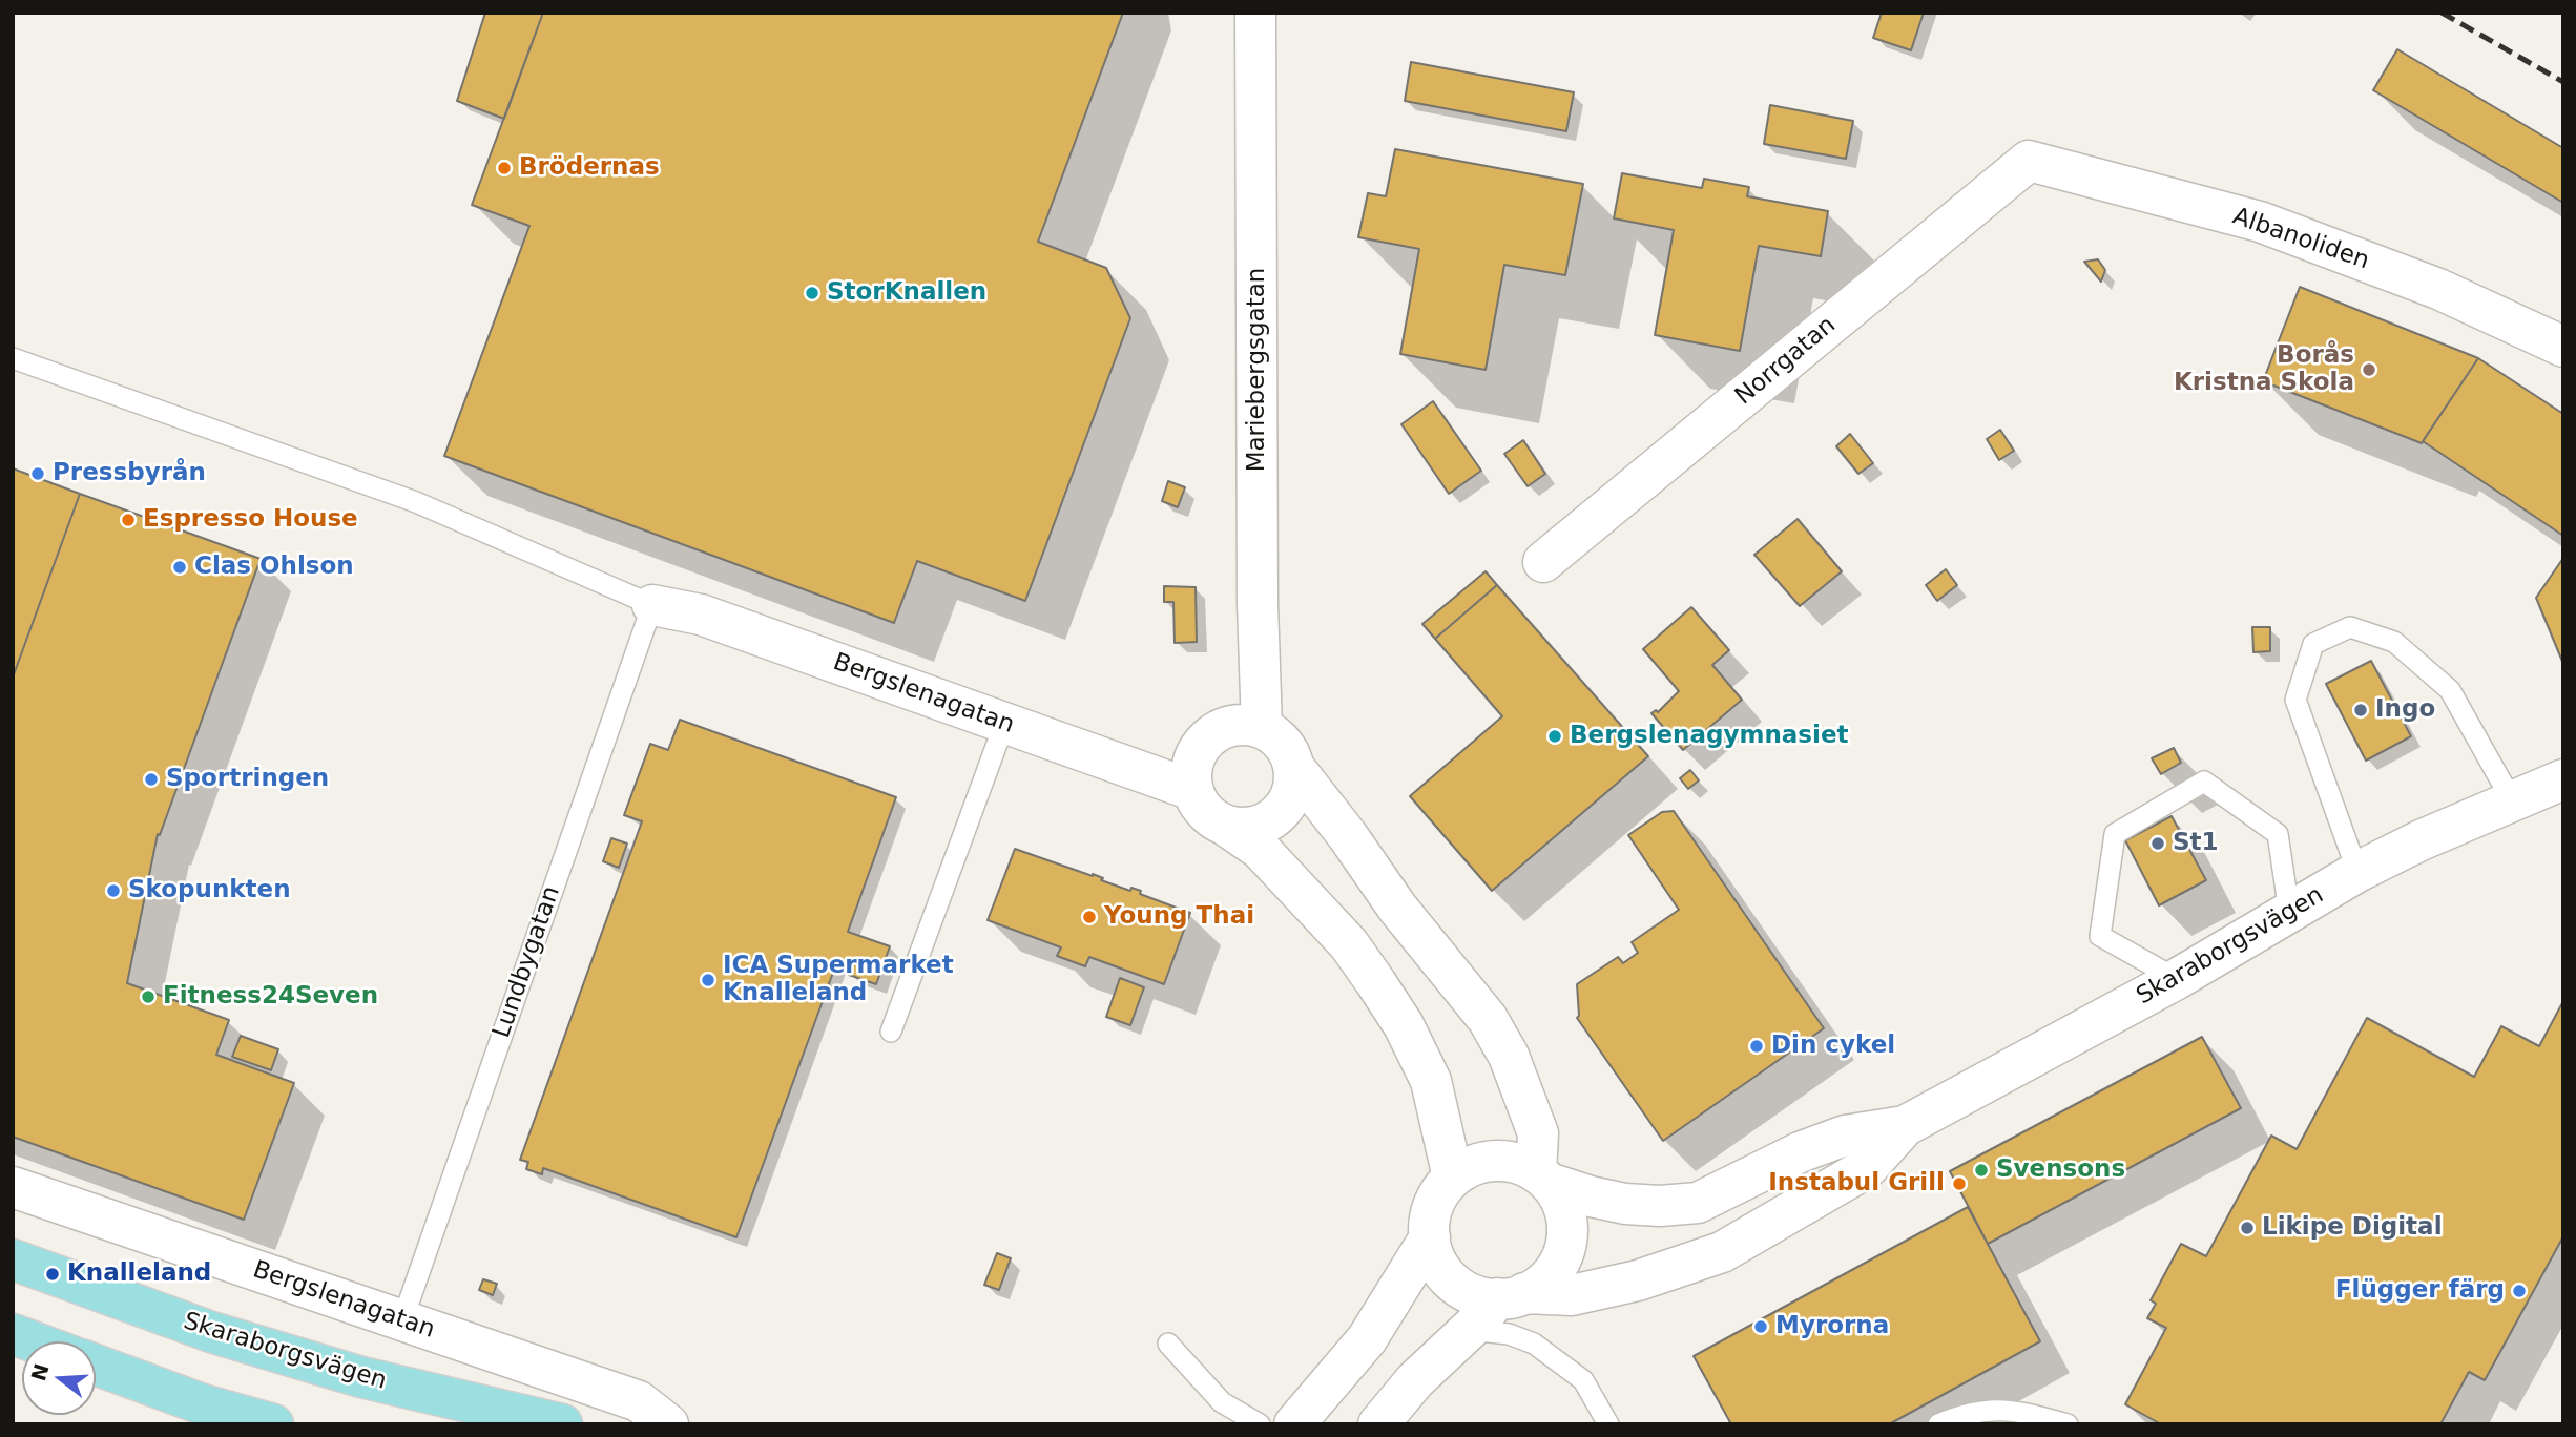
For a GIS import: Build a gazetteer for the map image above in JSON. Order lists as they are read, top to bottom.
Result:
{
  "streets": {
    "main road": ["Skaraborgsvägen"],
    "street": [
      "Albanoliden",
      "Norrgatan",
      "Mariebergsgatan",
      "Bergslenagatan"
    ],
    "lane": ["Lundbygatan"]
  },
  "crossings": [
    ["Albanoliden", "Norrgatan"],
    ["Mariebergsgatan", "Bergslenagatan"],
    ["Bergslenagatan", "Lundbygatan"]
  ],
  "places": [
    "Brödernas",
    "StorKnallen",
    "Borås Kristna Skola",
    "Pressbyrån",
    "Espresso House",
    "Clas Ohlson",
    "Ingo",
    "Bergslenagymnasiet",
    "Sportringen",
    "St1",
    "Skopunkten",
    "Young Thai",
    "ICA Supermarket Knalleland",
    "Fitness24Seven",
    "Din cykel",
    "Svensons",
    "Instabul Grill",
    "Likipe Digital",
    "Knalleland",
    "Flügger färg",
    "Myrorna"
  ],
  "north": "left"
}
